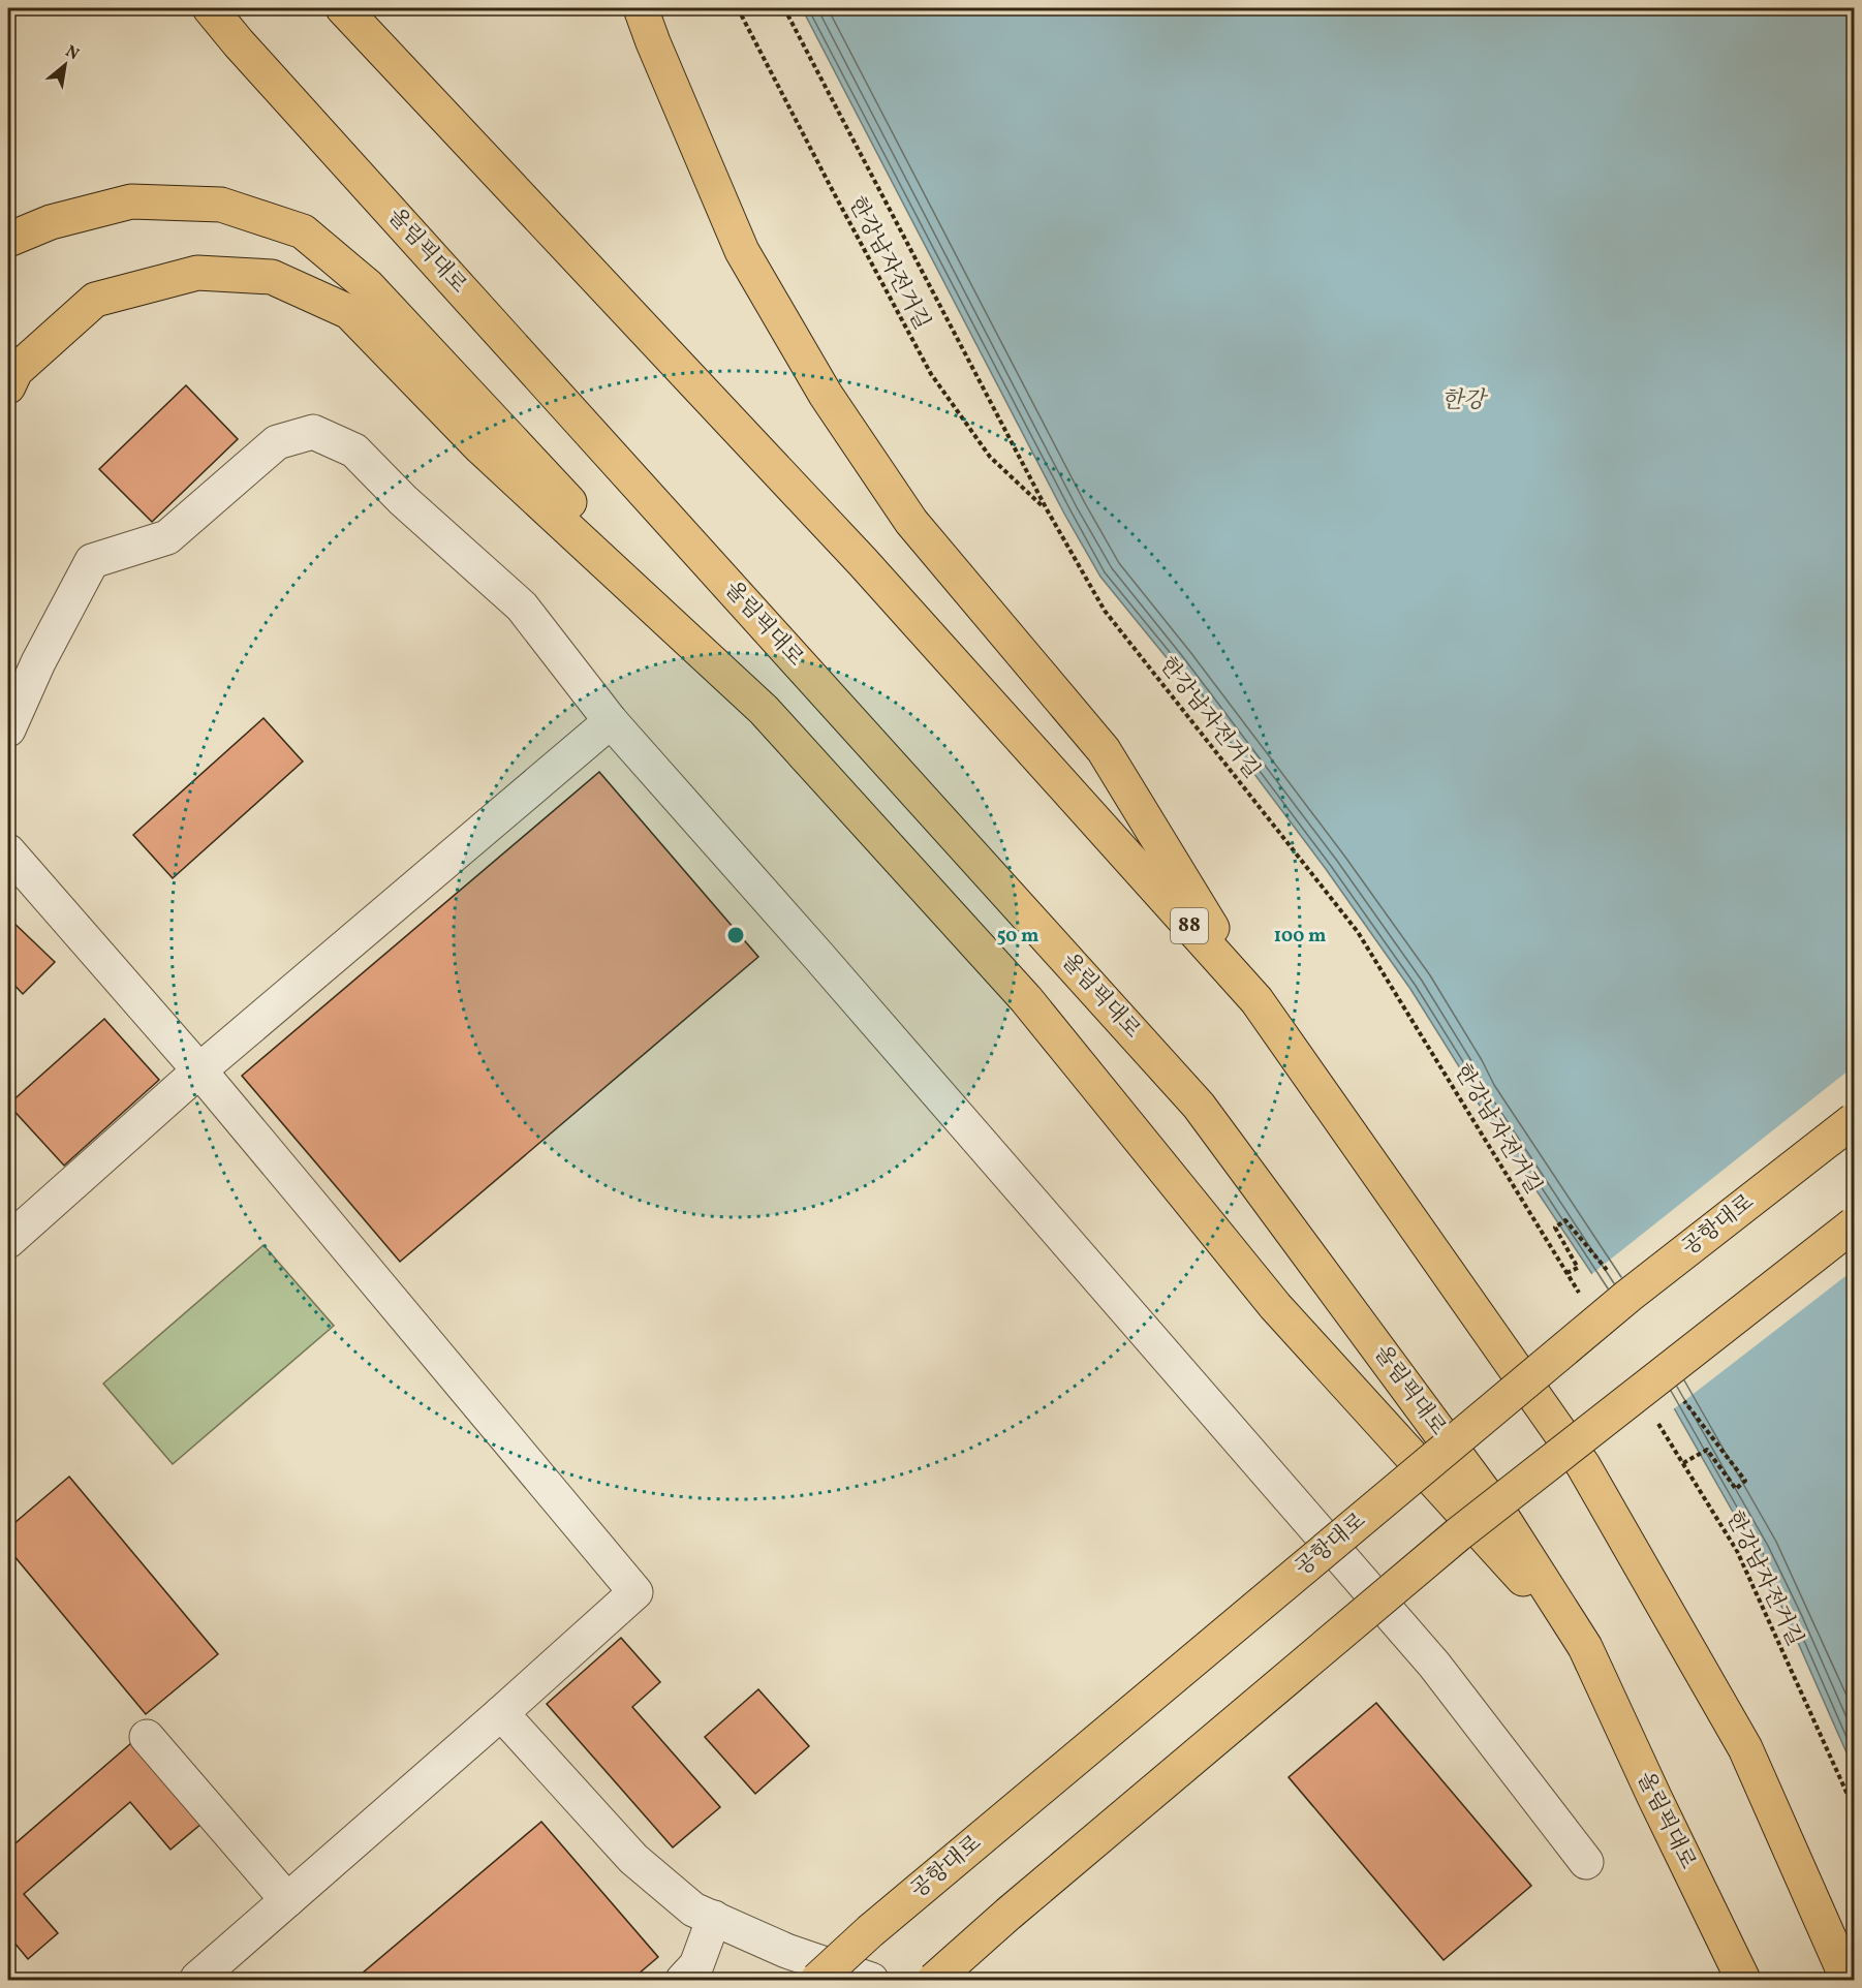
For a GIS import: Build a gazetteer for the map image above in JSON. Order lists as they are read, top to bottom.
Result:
{
  "streets": {
    "main road": ["올림픽대로", "88", "공항대로"],
    "path": ["한강남자전거길"]
  },
  "water": ["한강"],
  "north": "top right",
  "rings": ["50 m", "100 m"]
}
